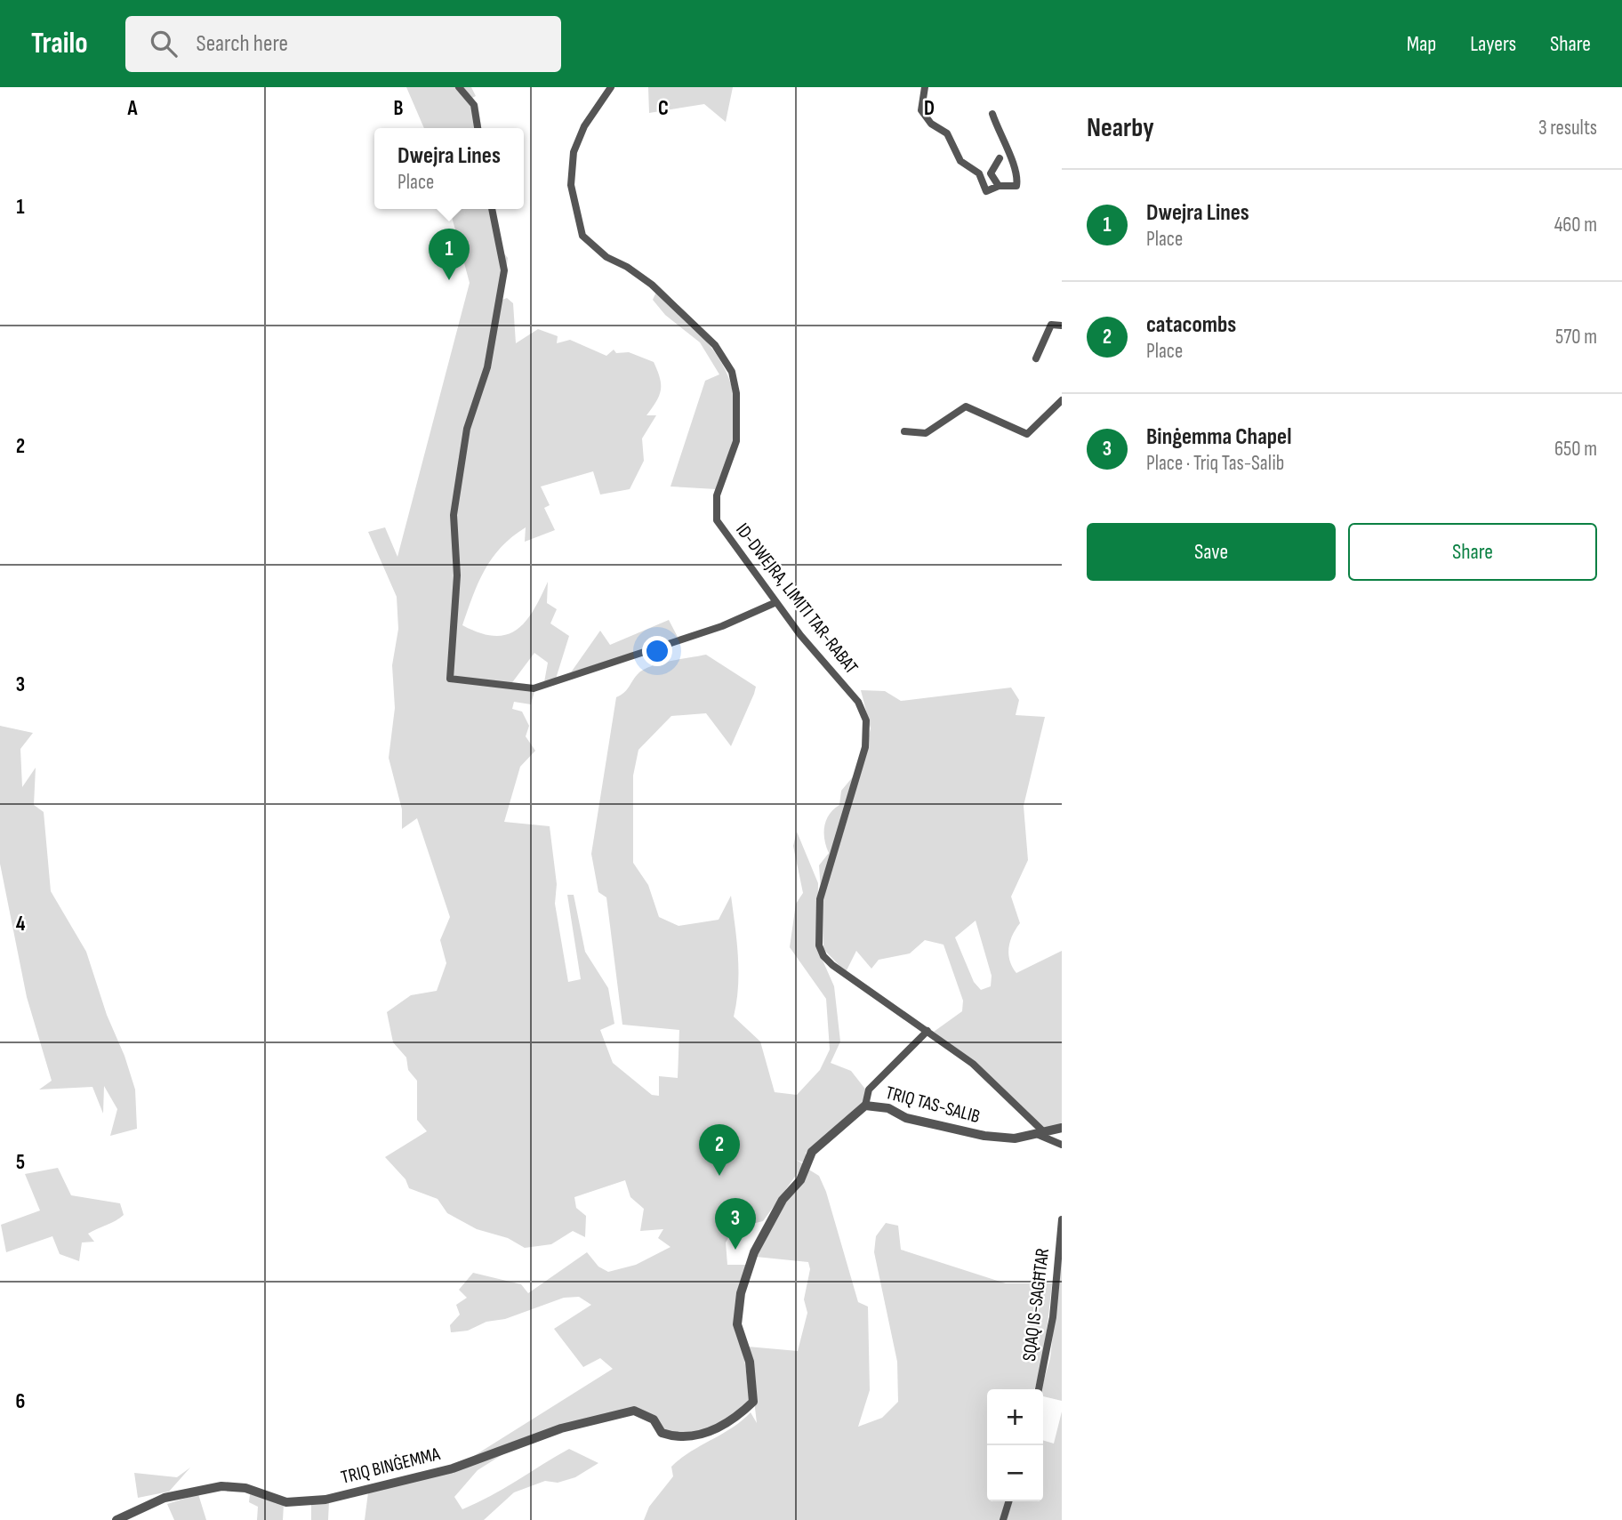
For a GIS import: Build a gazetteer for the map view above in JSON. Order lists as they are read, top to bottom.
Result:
{
  "streets": {
    "street": [
      "ID-DWEJRA, LIMITI TAR-RABAT",
      "TRIQ TAS-SALIB",
      "SQAQ IS-SAGĦTAR",
      "TRIQ BINĠEMMA"
    ]
  },
  "crossings": [
    ["ID-DWEJRA, LIMITI TAR-RABAT", "TRIQ TAS-SALIB"],
    ["TRIQ TAS-SALIB", "TRIQ BINĠEMMA"]
  ],
  "page": {
    "header": "Trailo",
    "search": "Search here",
    "nav": ["Map", "Layers", "Share"],
    "heading": ["Nearby", "3 results"],
    "popup": ["Dwejra Lines", "Place"],
    "list": [
      {
        "mark": "1",
        "name": "Dwejra Lines",
        "note": "Place",
        "value": "460 m"
      },
      {
        "mark": "2",
        "name": "catacombs",
        "note": "Place",
        "value": "570 m"
      },
      {
        "mark": "3",
        "name": "Binġemma Chapel",
        "note": "Place · Triq Tas-Salib",
        "value": "650 m"
      }
    ],
    "pins": ["1", "2", "3"],
    "buttons": ["Save", "Share"],
    "map_buttons": ["+", "−"]
  },
  "grid": {
    "columns": [
      "A",
      "B",
      "C",
      "D"
    ],
    "rows": [
      "1",
      "2",
      "3",
      "4",
      "5",
      "6"
    ]
  }
}
